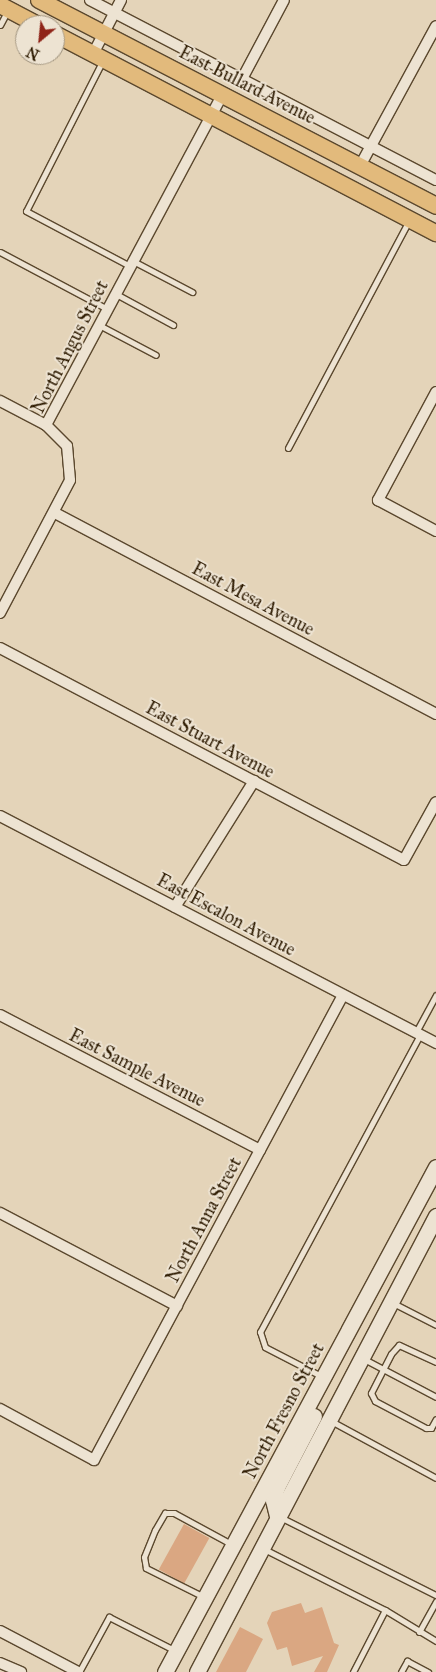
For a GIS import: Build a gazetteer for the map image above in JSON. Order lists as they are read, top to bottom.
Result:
{
  "streets": {
    "main road": ["East Bullard Avenue", "North Fresno Street"],
    "street": [
      "North Angus Street",
      "East Mesa Avenue",
      "East Stuart Avenue",
      "East Escalon Avenue",
      "East Sample Avenue",
      "North Anna Street"
    ]
  },
  "crossings": [
    ["East Bullard Avenue", "North Angus Street"],
    ["North Angus Street", "East Mesa Avenue"],
    ["East Escalon Avenue", "North Anna Street"],
    ["East Sample Avenue", "North Anna Street"]
  ],
  "north": "bottom left"
}
